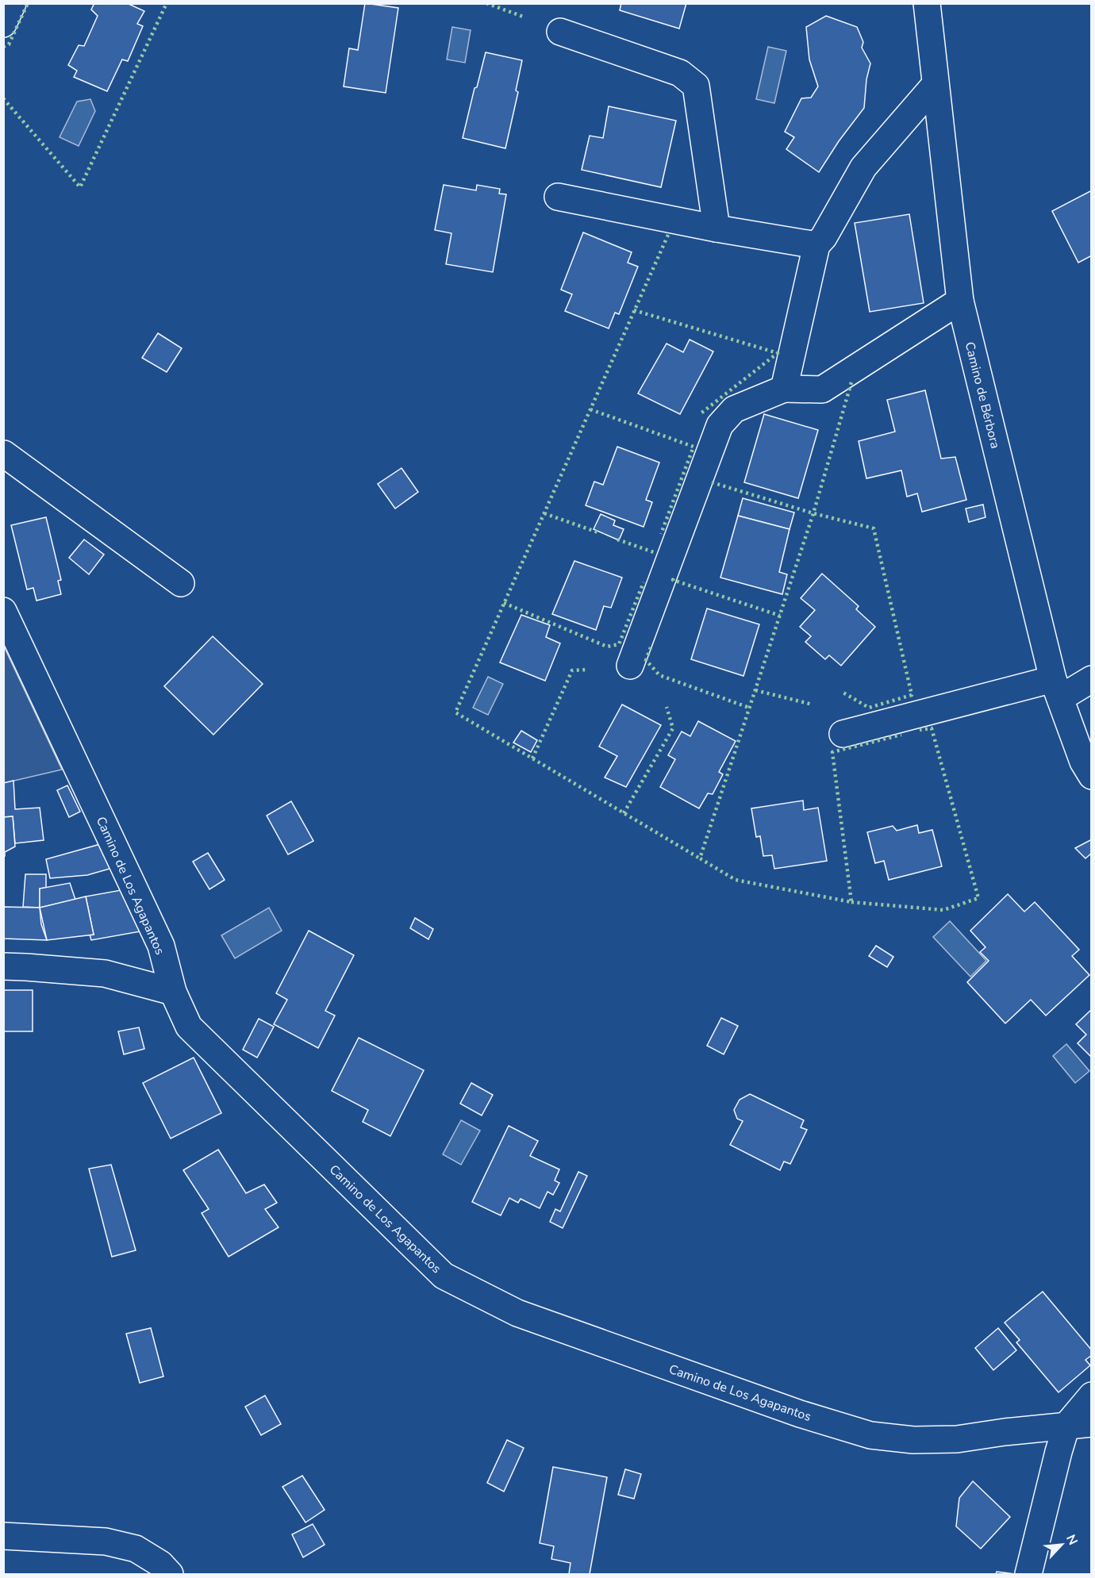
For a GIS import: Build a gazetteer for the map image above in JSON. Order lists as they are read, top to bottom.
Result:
{
  "streets": {
    "street": ["Camino de Bérbora", "Camino de Los Agapantos"]
  },
  "north": "top right"
}
